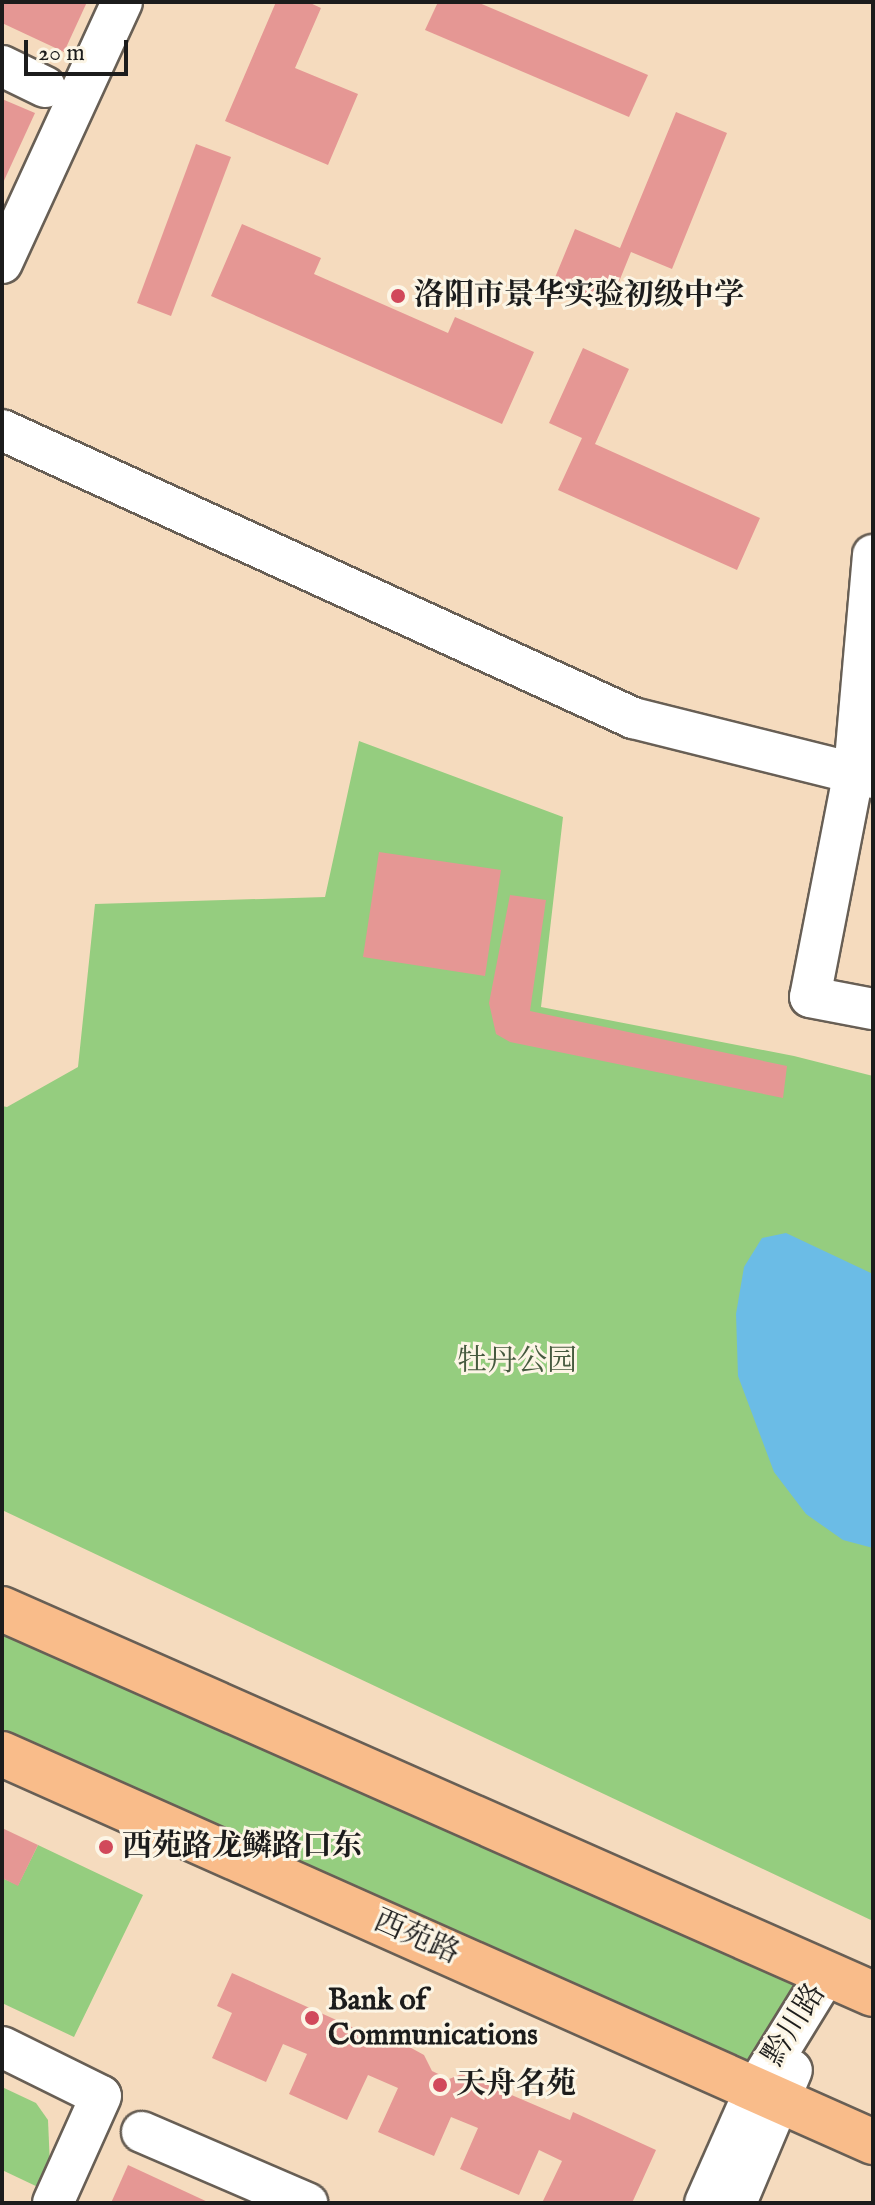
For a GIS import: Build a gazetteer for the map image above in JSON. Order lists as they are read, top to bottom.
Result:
{
  "streets": {
    "main road": ["西苑路"],
    "street": ["黔川路"]
  },
  "crossings": [
    ["西苑路", "黔川路"]
  ],
  "parks": ["牡丹公园"],
  "places": [
    "洛阳市景华实验初级中学",
    "西苑路龙鳞路口东",
    "Bank of Communications",
    "天舟名苑"
  ],
  "scale_bar": "20 m"
}
